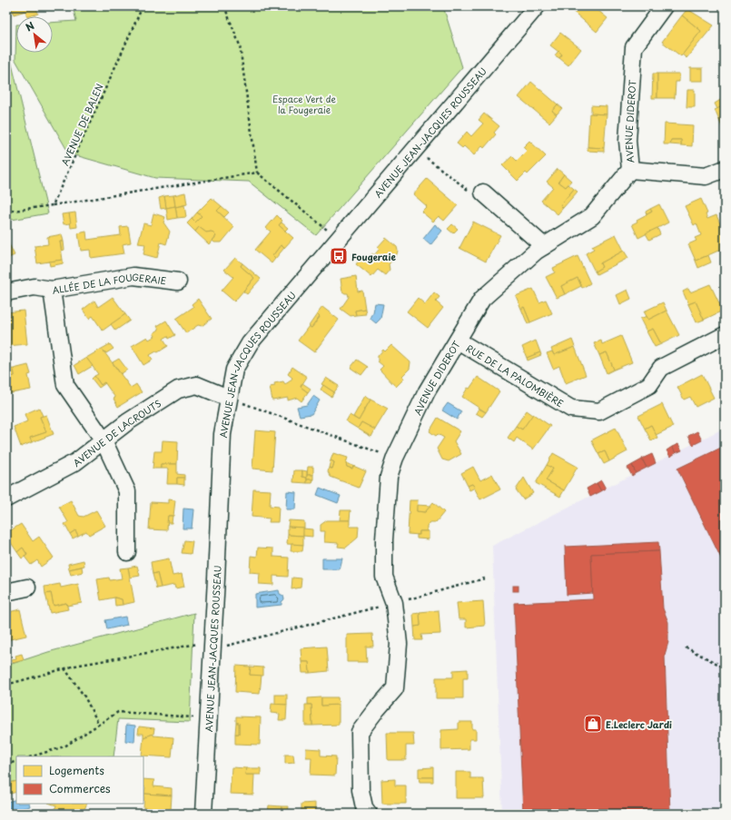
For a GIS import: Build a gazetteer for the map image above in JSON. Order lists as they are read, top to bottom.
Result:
{
  "streets": {
    "street": [
      "AVENUE DIDEROT",
      "AVENUE JEAN-JACQUES ROUSSEAU",
      "ALLÉE DE LA FOUGERAIE",
      "RUE DE LA PALOMBIÈRE",
      "AVENUE DE LACROUTS"
    ],
    "path": ["AVENUE DE BALEN"]
  },
  "crossings": [
    ["AVENUE DIDEROT", "RUE DE LA PALOMBIÈRE"],
    ["AVENUE JEAN-JACQUES ROUSSEAU", "AVENUE DE LACROUTS"],
    ["ALLÉE DE LA FOUGERAIE", "AVENUE DE LACROUTS"]
  ],
  "parks": ["Espace Vert de la Fougeraie"],
  "places": {
    "bus stop": ["Fougeraie"],
    "shop": ["E.Leclerc Jardi"]
  },
  "legend": ["Logements", "Commerces"],
  "north": "top left"
}
